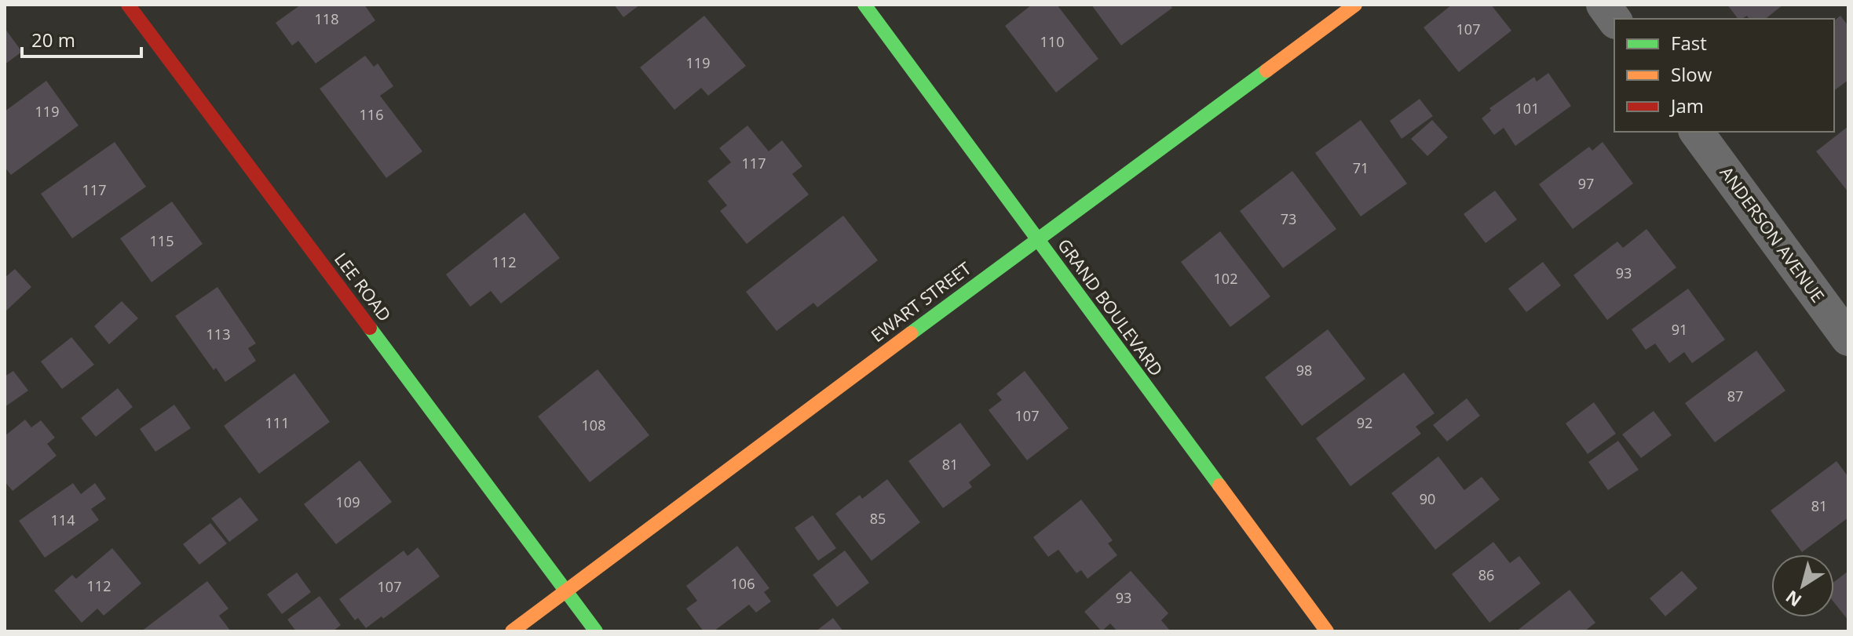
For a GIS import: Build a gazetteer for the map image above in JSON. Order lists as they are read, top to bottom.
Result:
{
  "streets": {
    "street": [
      "ANDERSON AVENUE",
      "LEE ROAD",
      "EWART STREET",
      "GRAND BOULEVARD"
    ]
  },
  "crossings": [
    ["LEE ROAD", "EWART STREET"],
    ["EWART STREET", "GRAND BOULEVARD"]
  ],
  "house_numbers": [
    "118",
    "107",
    "110",
    "119",
    "101",
    "119",
    "116",
    "117",
    "71",
    "97",
    "117",
    "73",
    "115",
    "112",
    "93",
    "102",
    "91",
    "113",
    "98",
    "87",
    "107",
    "111",
    "92",
    "108",
    "81",
    "90",
    "109",
    "81",
    "85",
    "114",
    "86",
    "106",
    "112",
    "107",
    "93"
  ],
  "legend": ["Fast", "Slow", "Jam"],
  "scale_bar": "20 m",
  "north": "bottom left"
}
